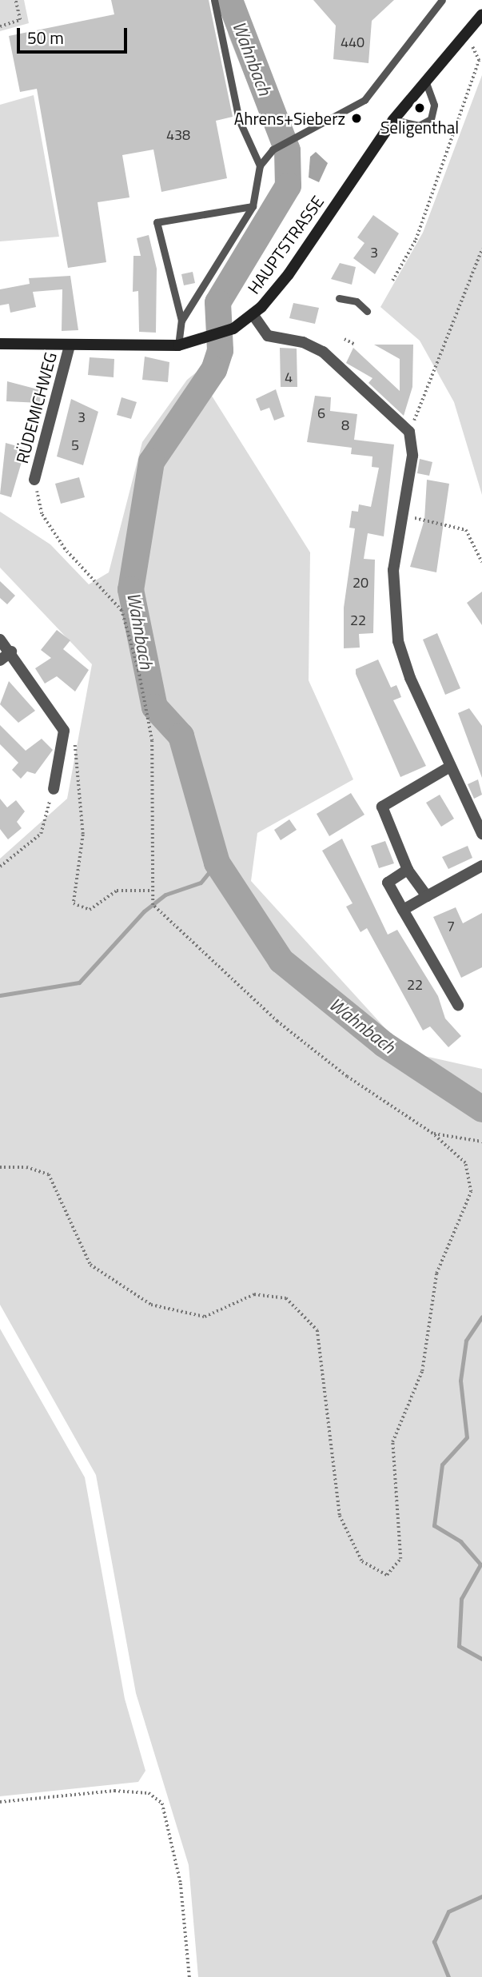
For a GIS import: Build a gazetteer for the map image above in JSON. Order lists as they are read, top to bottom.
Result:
{
  "streets": {
    "main road": ["HAUPTSTRASSE"],
    "street": ["RÜDEMICHWEG"]
  },
  "crossings": [
    ["HAUPTSTRASSE", "RÜDEMICHWEG"]
  ],
  "water": ["Wahnbach"],
  "places": ["Seligenthal", "Ahrens+Sieberz"],
  "house_numbers": [
    "440",
    "438",
    "3",
    "4",
    "6",
    "3",
    "8",
    "5",
    "20",
    "22",
    "7",
    "22"
  ],
  "scale_bar": "50 m"
}
